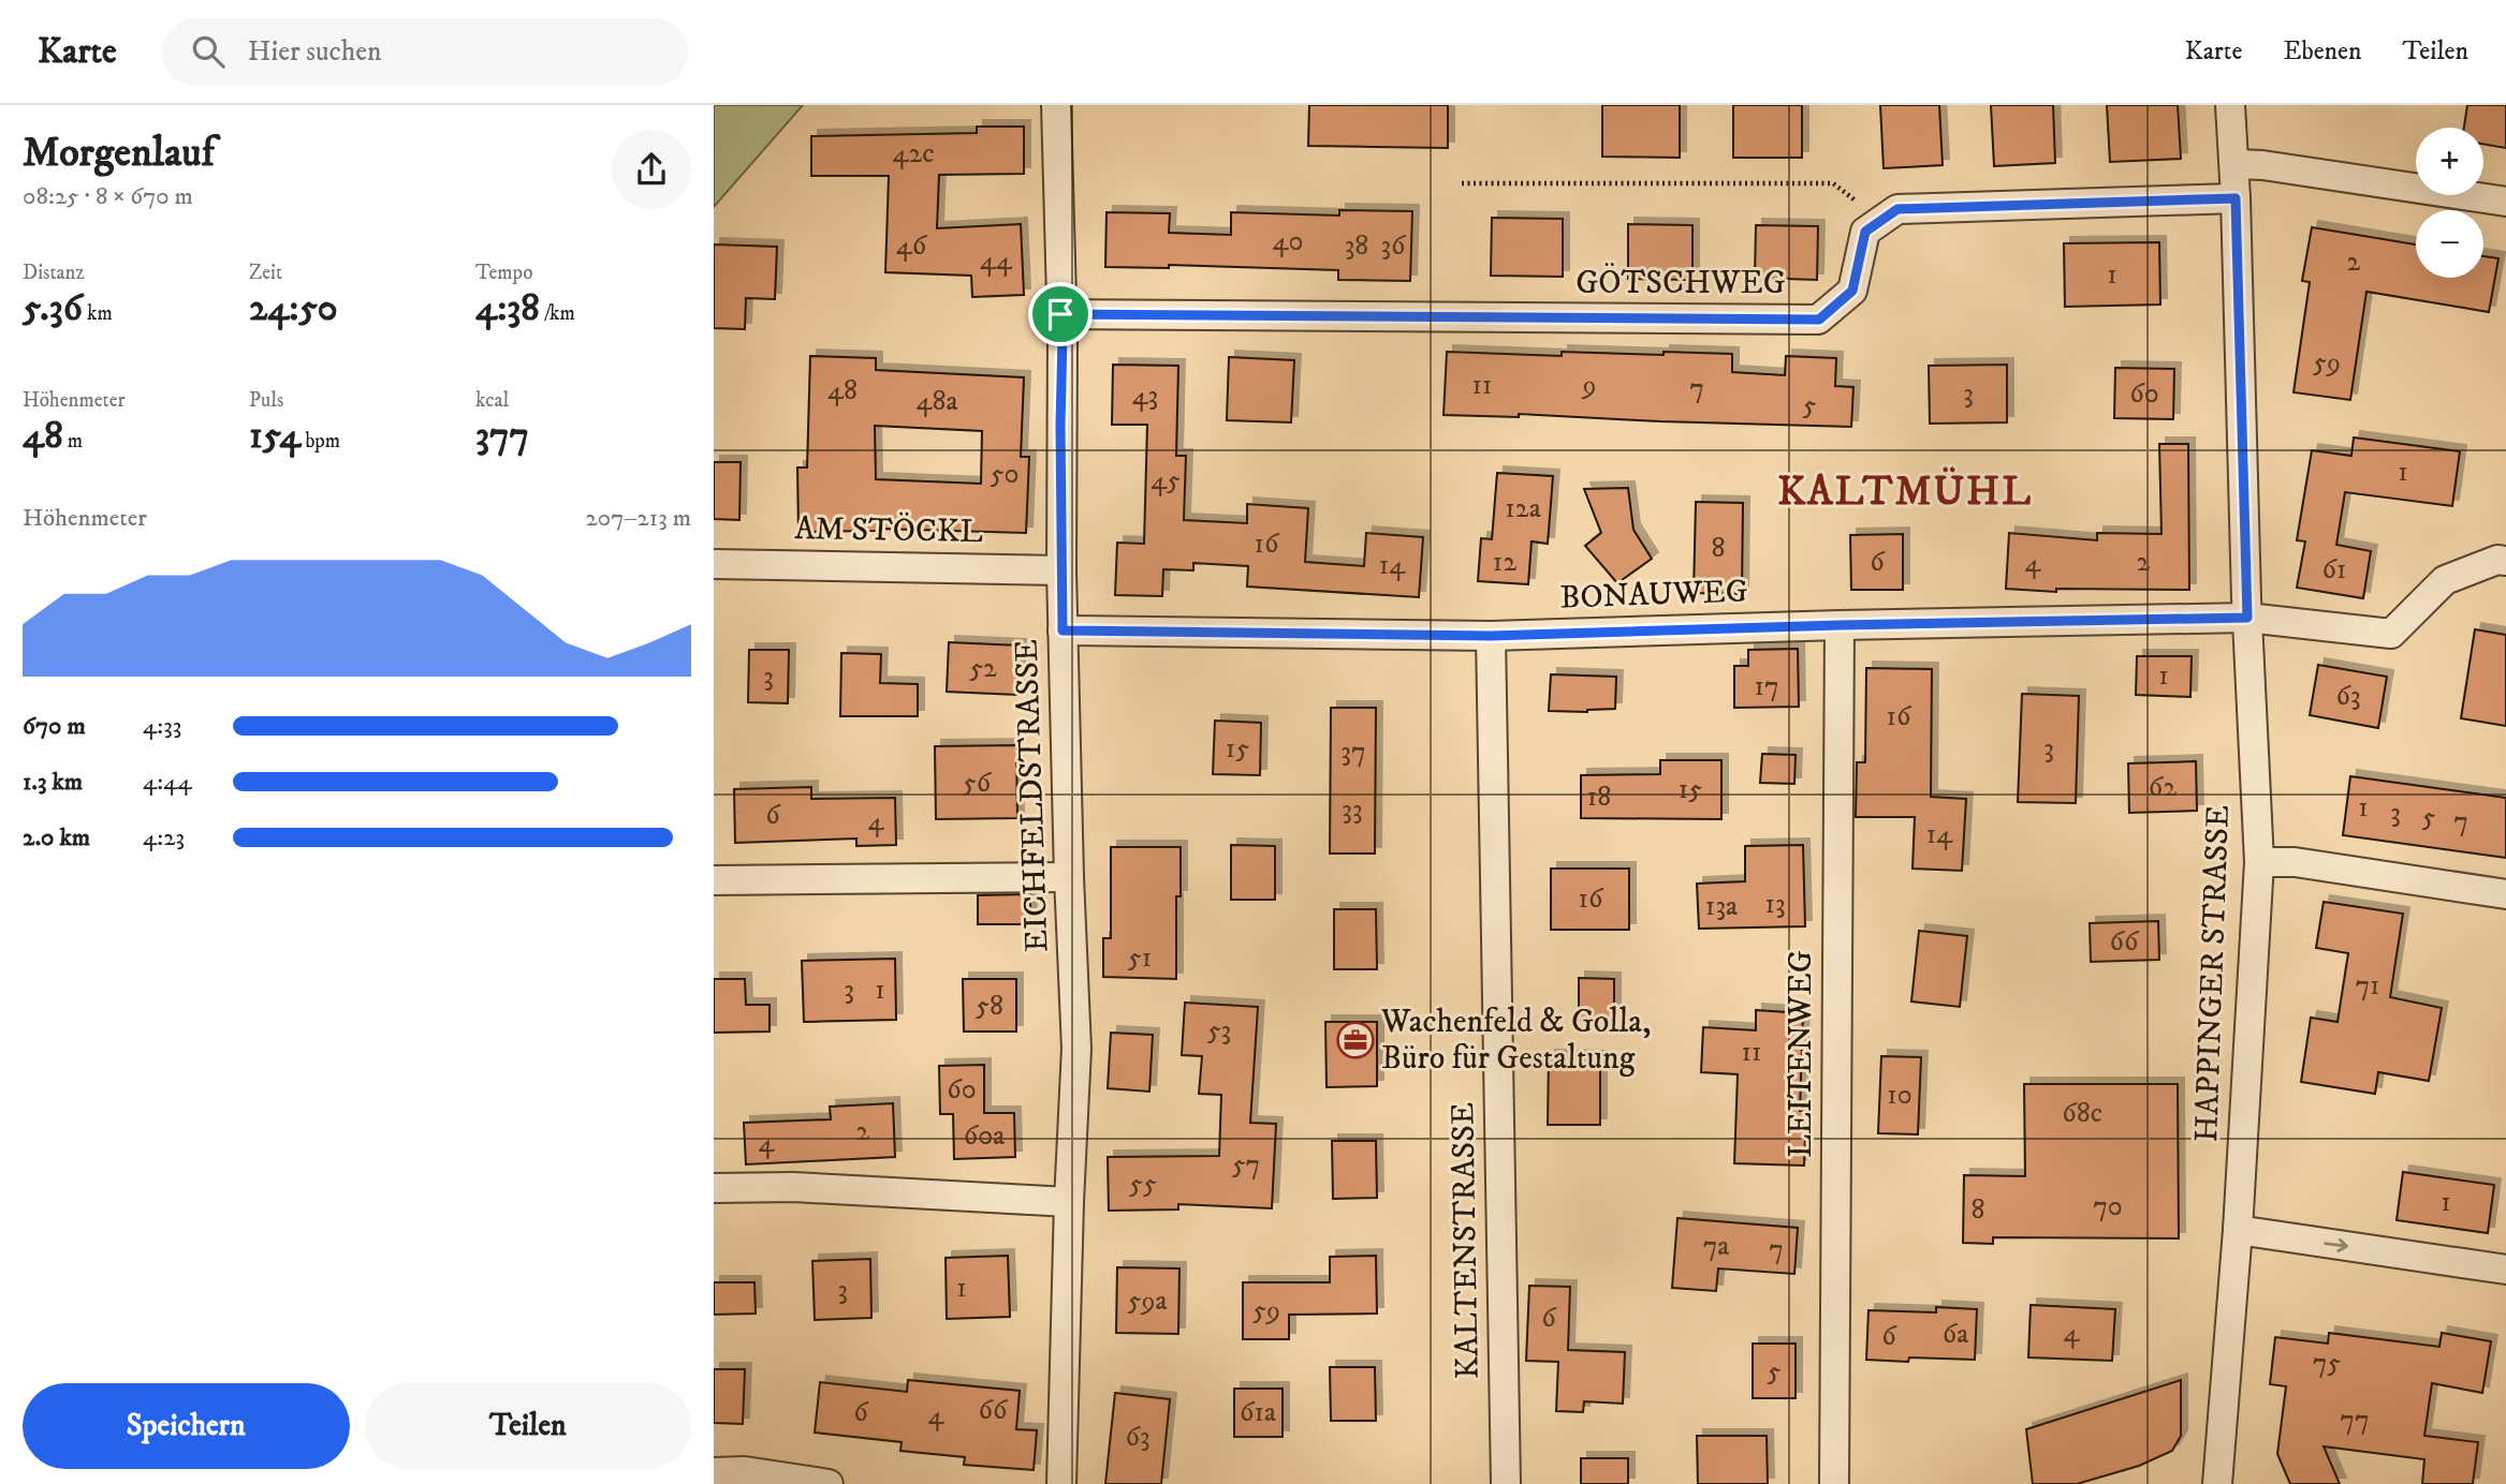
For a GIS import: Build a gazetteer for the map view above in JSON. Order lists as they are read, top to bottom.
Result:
{
  "streets": {
    "street": [
      "GÖTSCHWEG",
      "AM STÖCKL",
      "BONAUWEG",
      "EICHFELDSTRASSE",
      "HAPPINGER STRASSE",
      "LEITENWEG",
      "KALTENSTRASSE"
    ]
  },
  "crossings": [
    ["GÖTSCHWEG", "EICHFELDSTRASSE"],
    ["AM STÖCKL", "EICHFELDSTRASSE"],
    ["BONAUWEG", "EICHFELDSTRASSE"],
    ["BONAUWEG", "HAPPINGER STRASSE"],
    ["BONAUWEG", "LEITENWEG"],
    ["BONAUWEG", "KALTENSTRASSE"]
  ],
  "districts": ["KALTMÜHL"],
  "places": {
    "office": ["Wachenfeld & Golla, Büro für Gestaltung"]
  },
  "house_numbers": [
    "42c",
    "40",
    "46",
    "38",
    "36",
    "44",
    "2",
    "1",
    "59",
    "11",
    "9",
    "7",
    "48",
    "3",
    "60",
    "43",
    "48a",
    "5",
    "1",
    "50",
    "45",
    "12a",
    "16",
    "8",
    "12",
    "6",
    "2",
    "4",
    "14",
    "61",
    "52",
    "1",
    "3",
    "17",
    "63",
    "16",
    "15",
    "3",
    "37",
    "56",
    "62",
    "15",
    "18",
    "1",
    "33",
    "3",
    "6",
    "5",
    "4",
    "7",
    "14",
    "16",
    "13",
    "13a",
    "66",
    "51",
    "71",
    "3",
    "1",
    "58",
    "53",
    "11",
    "60",
    "10",
    "68c",
    "2",
    "60a",
    "4",
    "57",
    "55",
    "1",
    "70",
    "8",
    "7a",
    "7",
    "1",
    "3",
    "59a",
    "59",
    "6",
    "4",
    "6a",
    "6",
    "75",
    "5",
    "66",
    "6",
    "61a",
    "4",
    "77",
    "63"
  ],
  "page": {
    "header": "Karte",
    "search": "Hier suchen",
    "nav": ["Karte", "Ebenen", "Teilen"],
    "heading": ["Morgenlauf", "08:25 · 8 × 670 m"],
    "map_buttons": ["+", "−"],
    "stats": [
      ["Distanz", "5.36 km"],
      ["Zeit", "24:50"],
      ["Tempo", "4:38 /km"],
      ["Höhenmeter", "48 m"],
      ["Puls", "154 bpm"],
      ["kcal", "377"]
    ],
    "chart": ["Höhenmeter", "207–213 m"],
    "list": [
      {
        "name": "670 m",
        "note": "4:33"
      },
      {
        "name": "1.3 km",
        "note": "4:44"
      },
      {
        "name": "2.0 km",
        "note": "4:23"
      }
    ],
    "buttons": ["Speichern", "Teilen"]
  }
}
